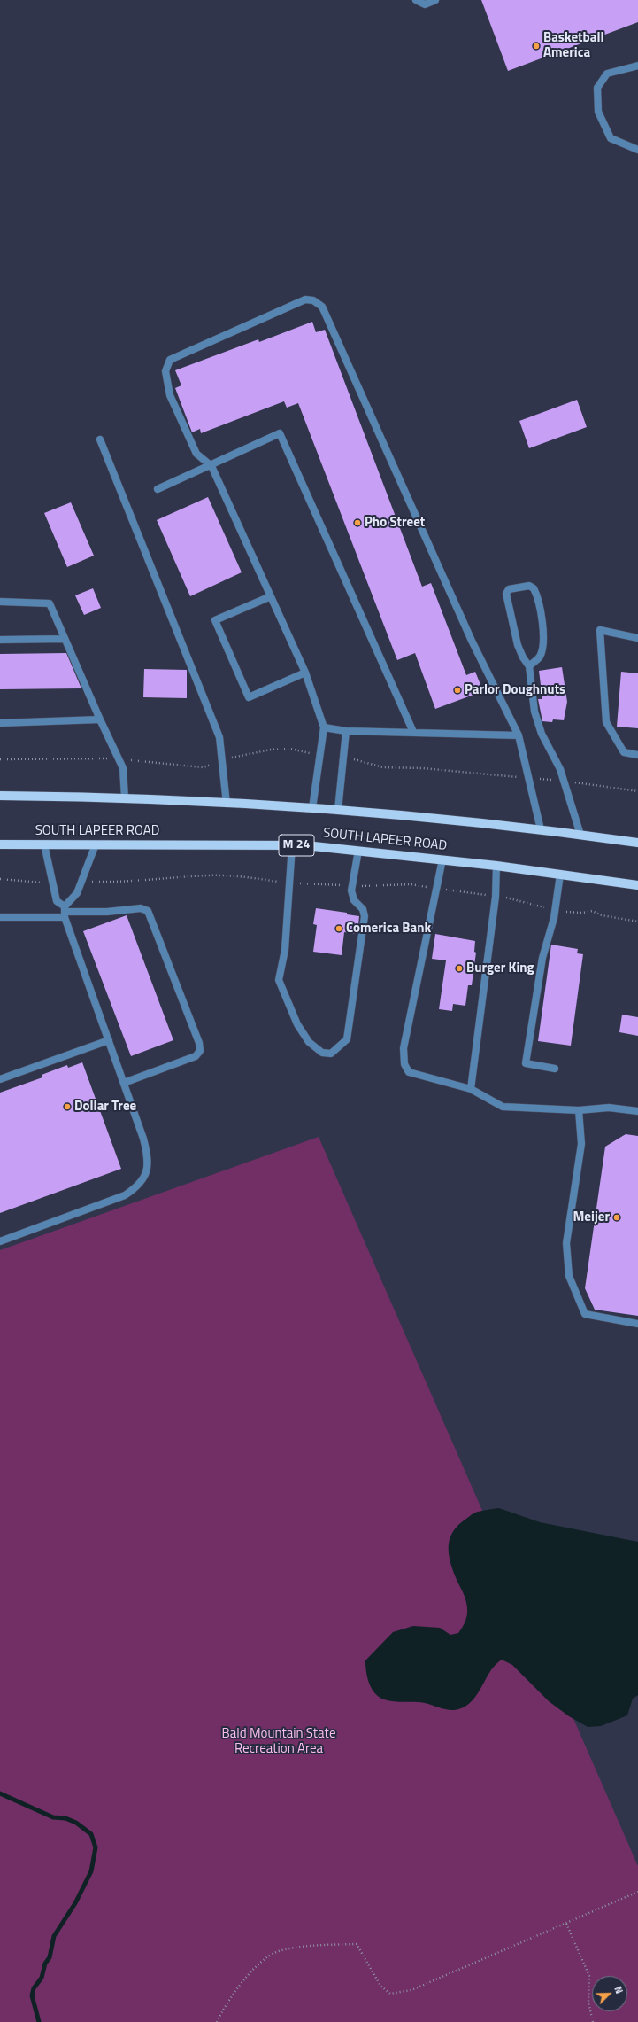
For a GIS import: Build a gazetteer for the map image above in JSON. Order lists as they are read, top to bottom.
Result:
{
  "streets": {
    "main road": ["SOUTH LAPEER ROAD", "M 24"]
  },
  "parks": ["Bald Mountain State Recreation Area"],
  "places": [
    "Basketball America",
    "Pho Street",
    "Parlor Doughnuts",
    "Comerica Bank",
    "Burger King",
    "Dollar Tree",
    "Meijer"
  ],
  "north": "top right"
}
